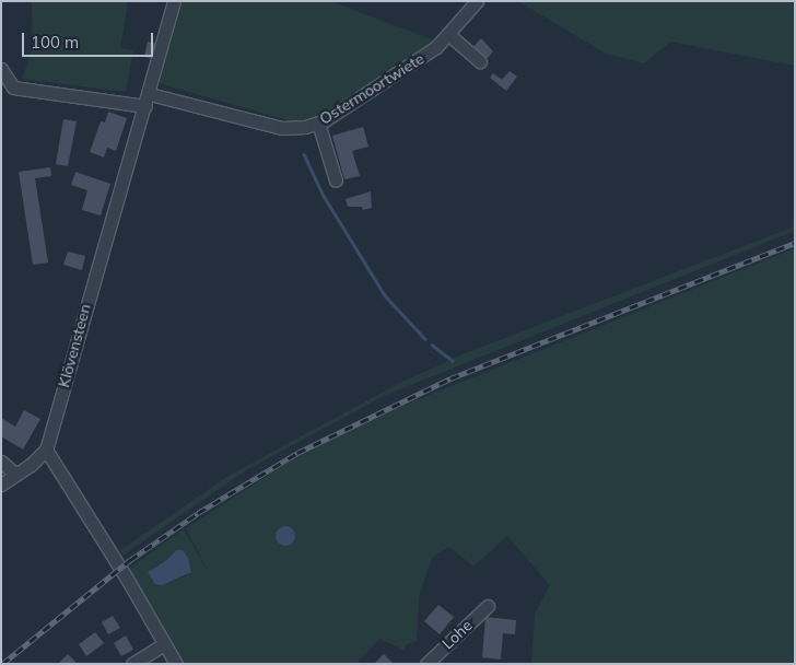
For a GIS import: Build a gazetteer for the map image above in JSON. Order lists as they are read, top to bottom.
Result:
{
  "streets": {
    "street": ["Ostermoortwiete", "Klövensteen", "Lohe"]
  },
  "crossings": [
    ["Ostermoortwiete", "Klövensteen"]
  ],
  "scale_bar": "100 m"
}
